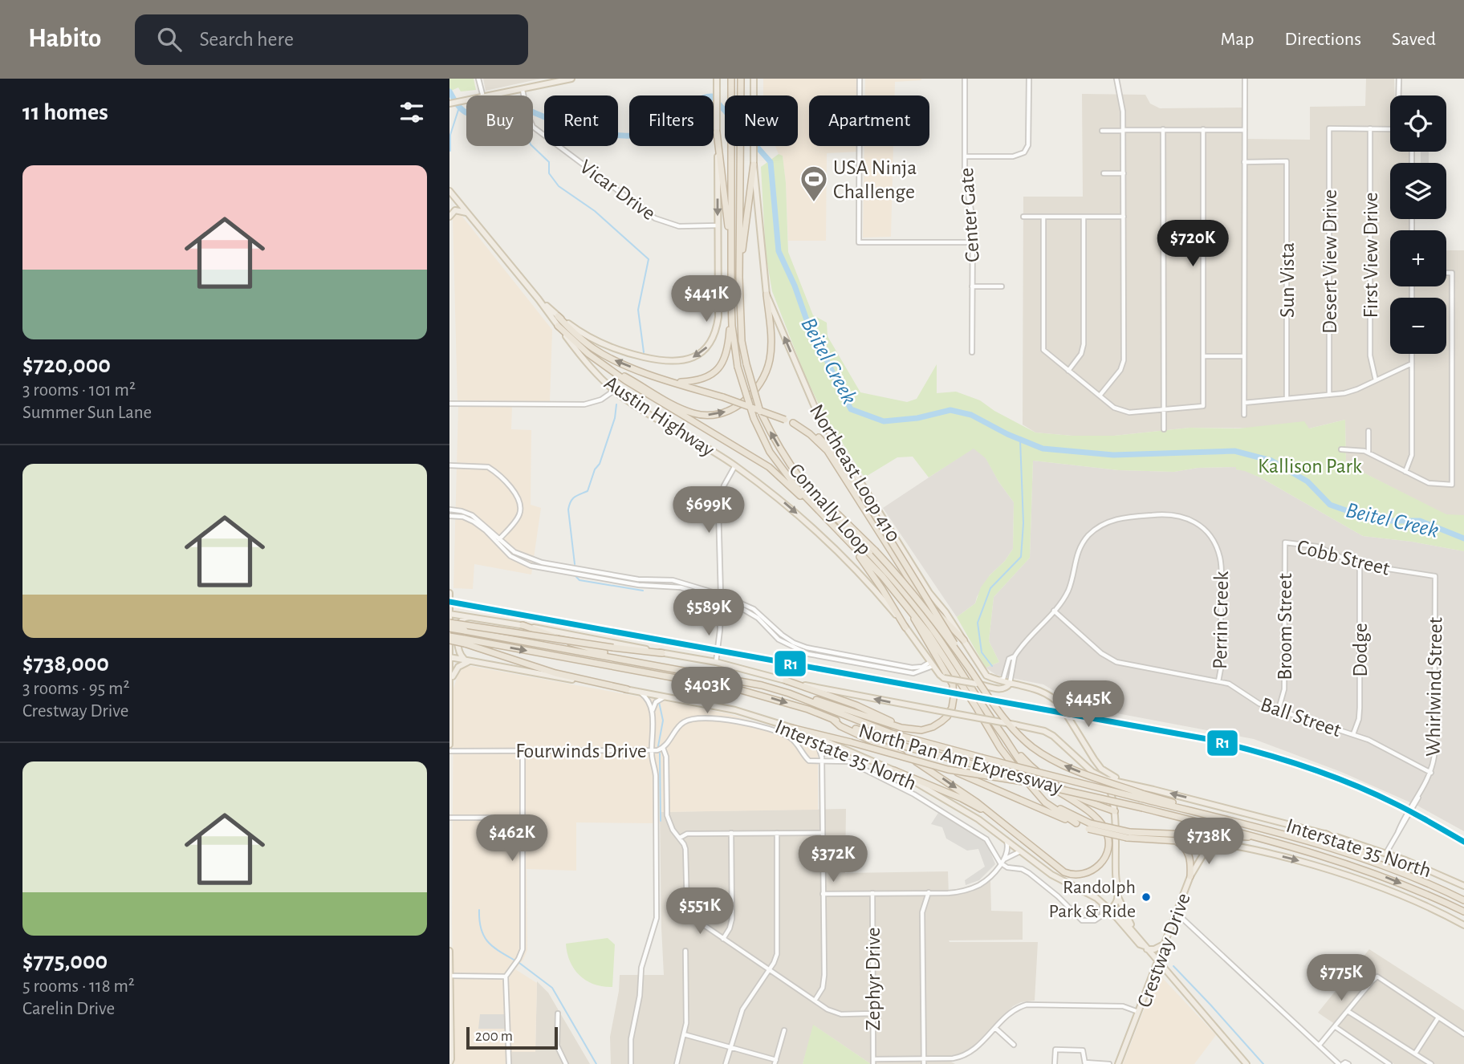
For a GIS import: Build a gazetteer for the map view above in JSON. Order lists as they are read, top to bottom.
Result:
{
  "streets": {
    "highway": ["Connally Loop", "North Pan Am Expressway"],
    "main road": [
      "Austin Highway",
      "Northeast Loop 410",
      "Interstate 35 North",
      "Crestway Drive"
    ],
    "street": [
      "Vicar Drive",
      "Center Gate",
      "First View Drive",
      "Desert View Drive",
      "Sun Vista",
      "Cobb Street",
      "Perrin Creek",
      "Broom Street",
      "Dodge",
      "Whirlwind Street",
      "Ball Street",
      "Fourwinds Drive",
      "Zephyr Drive"
    ]
  },
  "crossings": [
    ["Vicar Drive", "Austin Highway"],
    ["First View Drive", "Desert View Drive"],
    ["Cobb Street", "Broom Street"],
    ["Cobb Street", "Dodge"],
    ["Cobb Street", "Whirlwind Street"],
    ["Perrin Creek", "Ball Street"],
    ["Broom Street", "Ball Street"],
    ["Dodge", "Ball Street"],
    ["Whirlwind Street", "Ball Street"],
    ["Whirlwind Street", "Interstate 35 North"],
    ["Interstate 35 North", "Crestway Drive"]
  ],
  "one_way": ["Northeast Loop 410"],
  "water": ["Beitel Creek"],
  "parks": ["Kallison Park"],
  "places": {
    "sports": ["USA Ninja Challenge"],
    "other": ["Randolph Park & Ride"]
  },
  "lines": ["transit line R1"],
  "scale_bar": "200 m",
  "page": {
    "header": "Habito",
    "search": "Search here",
    "nav": ["Map", "Directions", "Saved"],
    "heading": "11 homes",
    "map_buttons": ["+", "−"],
    "chip": [
      "Buy",
      "Rent",
      "Filters",
      "New",
      "Apartment"
    ],
    "list": [
      {
        "name": "$720,000",
        "note": "3 rooms · 101 m² · Summer Sun Lane"
      },
      {
        "name": "$738,000",
        "note": "3 rooms · 95 m² · Crestway Drive"
      },
      {
        "name": "$775,000",
        "note": "5 rooms · 118 m² · Carelin Drive"
      }
    ],
    "price": [
      "$720K",
      "$441K",
      "$699K",
      "$589K",
      "$403K",
      "$445K",
      "$462K",
      "$738K",
      "$372K",
      "$551K",
      "$775K"
    ],
    "scale": "200 m"
  }
}
